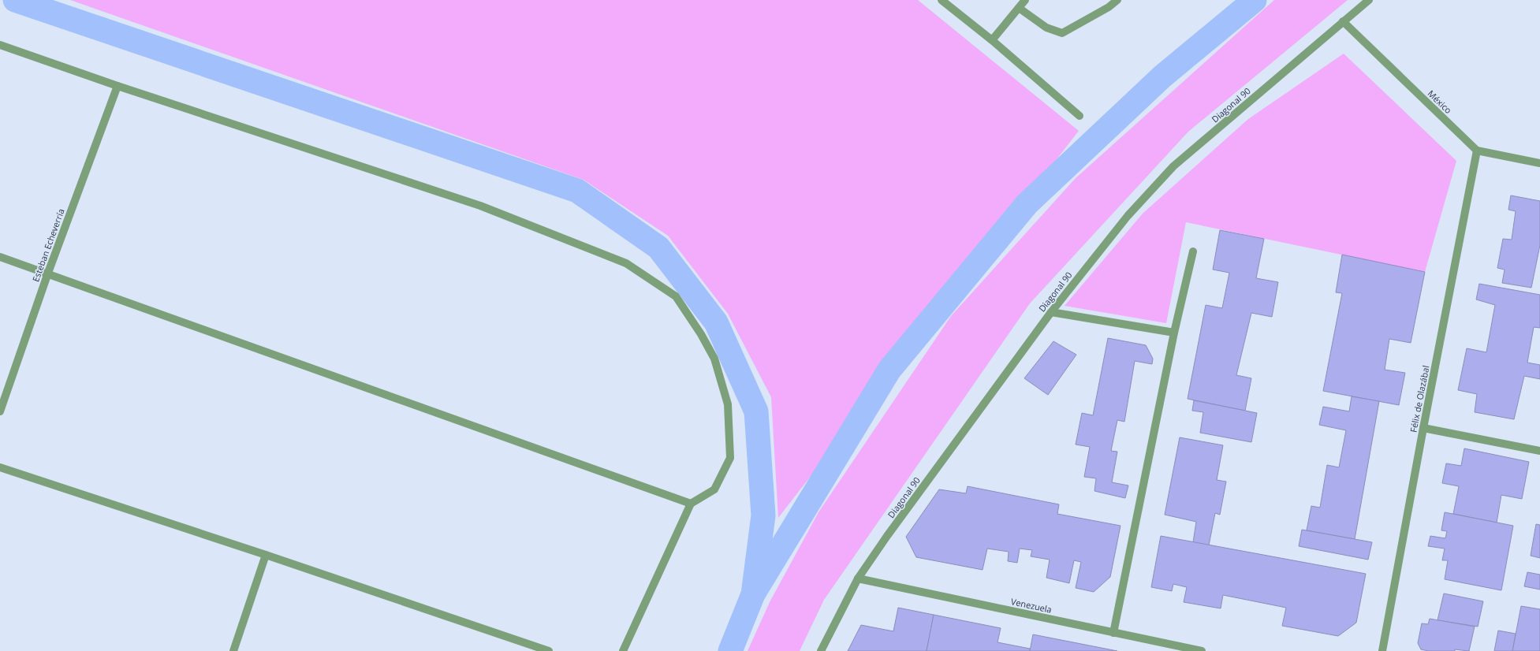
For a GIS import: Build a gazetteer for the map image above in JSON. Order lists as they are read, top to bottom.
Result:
{
  "streets": {
    "street": [
      "México",
      "Diagonal 90",
      "Esteban Echeverría",
      "Félix de Olazábal",
      "Venezuela"
    ]
  },
  "crossings": [
    ["México", "Diagonal 90"],
    ["México", "Félix de Olazábal"],
    ["Diagonal 90", "Venezuela"]
  ]
}
